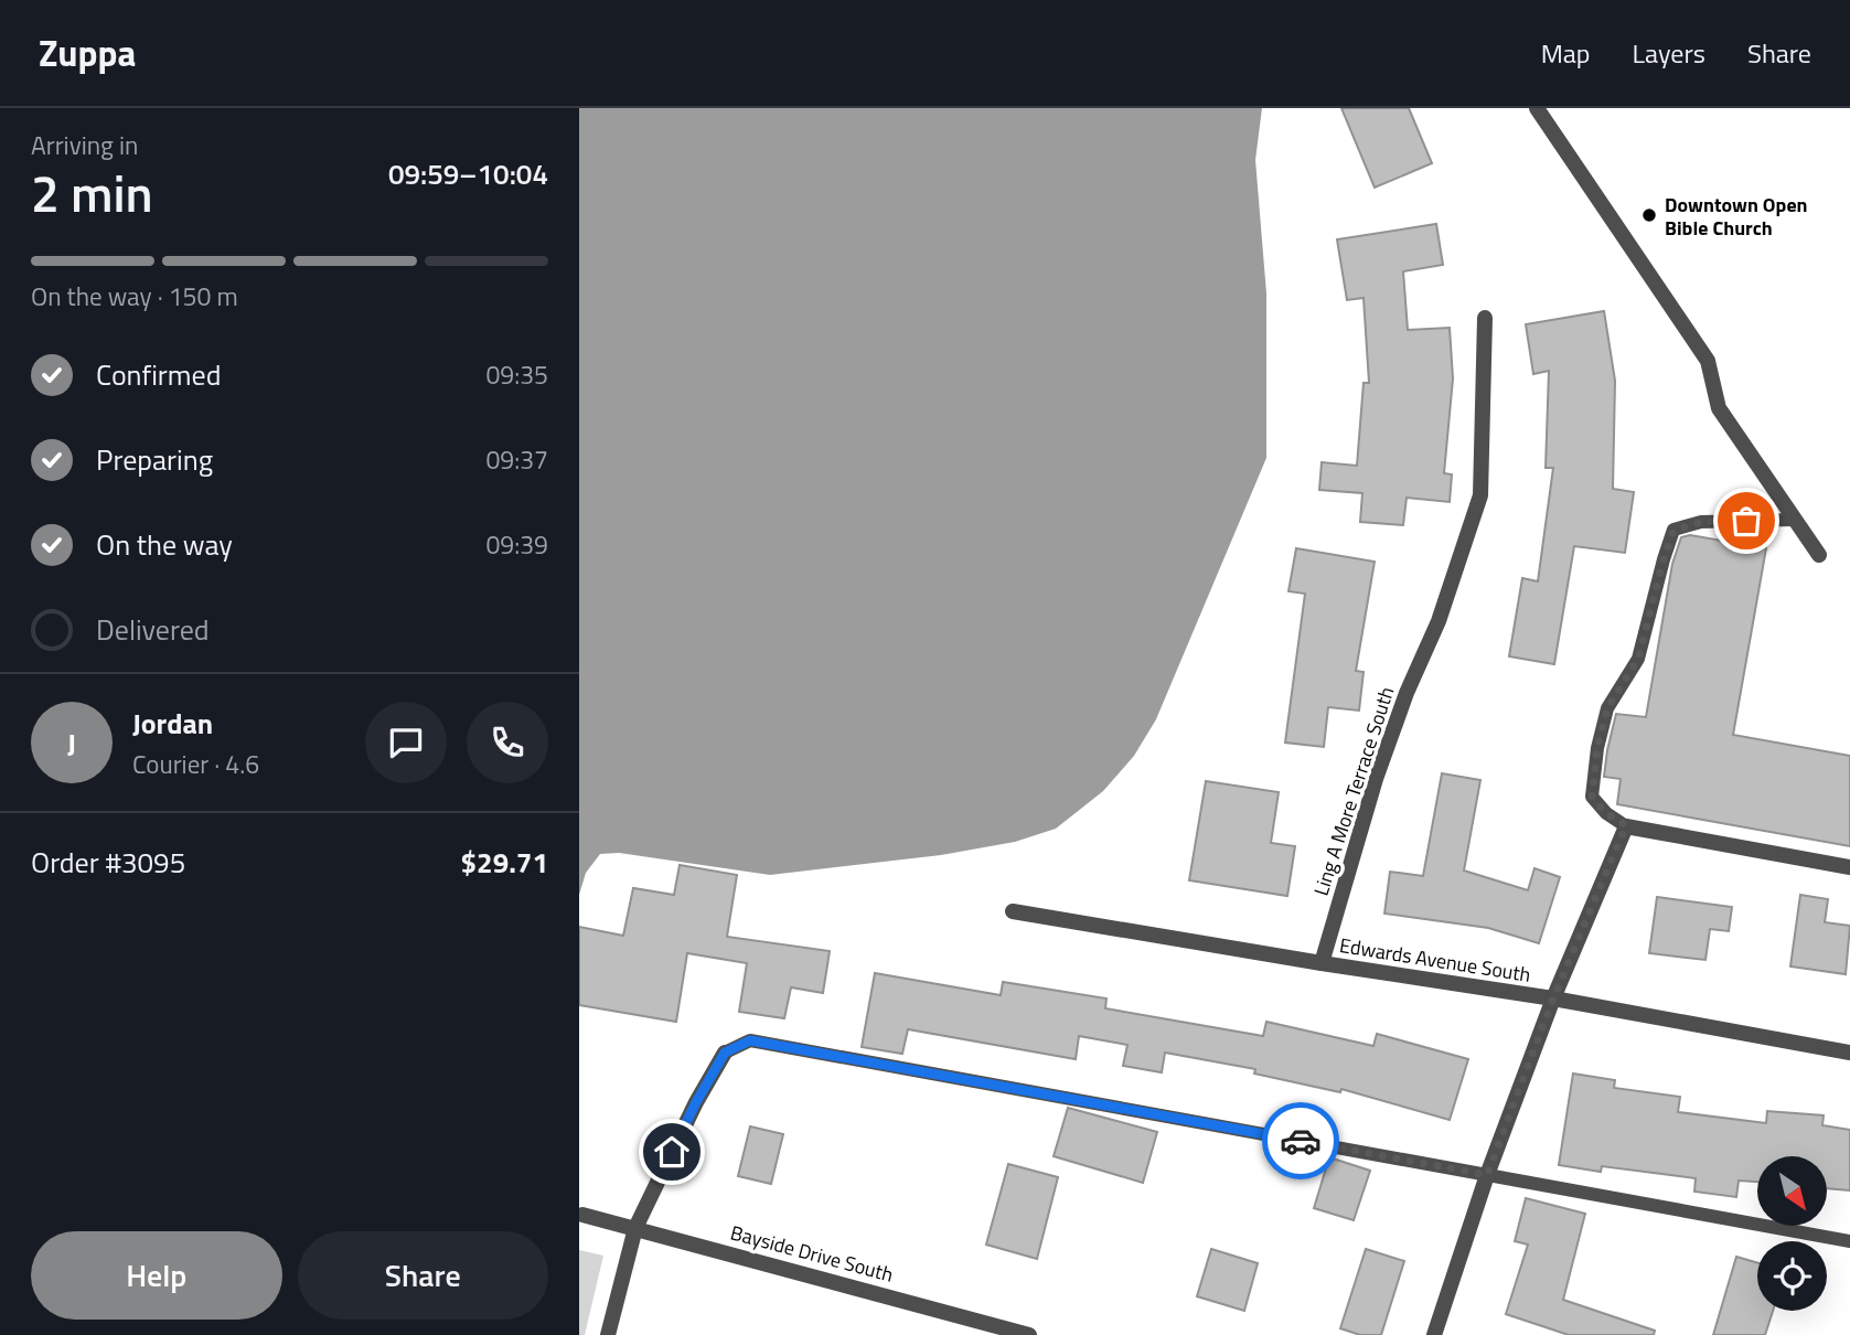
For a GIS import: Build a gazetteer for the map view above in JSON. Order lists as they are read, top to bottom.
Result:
{
  "streets": {
    "street": ["Ling A More Terrace South", "Edwards Avenue South", "Bayside Drive South"]
  },
  "crossings": [
    ["Ling A More Terrace South", "Edwards Avenue South"]
  ],
  "places": ["Downtown Open Bible Church"],
  "north": "bottom right",
  "page": {
    "header": "Zuppa",
    "nav": ["Map", "Layers", "Share"],
    "heading": ["2 min", "Arriving in", "09:59–10:04"],
    "panel": [
      "Jordan",
      "Courier · 4.6",
      "Order #3095",
      "$29.71"
    ],
    "bar": "On the way · 150 m",
    "list": [
      ["Confirmed", "09:35"],
      ["Preparing", "09:37"],
      ["On the way", "09:39"],
      "Delivered"
    ],
    "round": "J",
    "buttons": ["Help", "Share"]
  }
}
